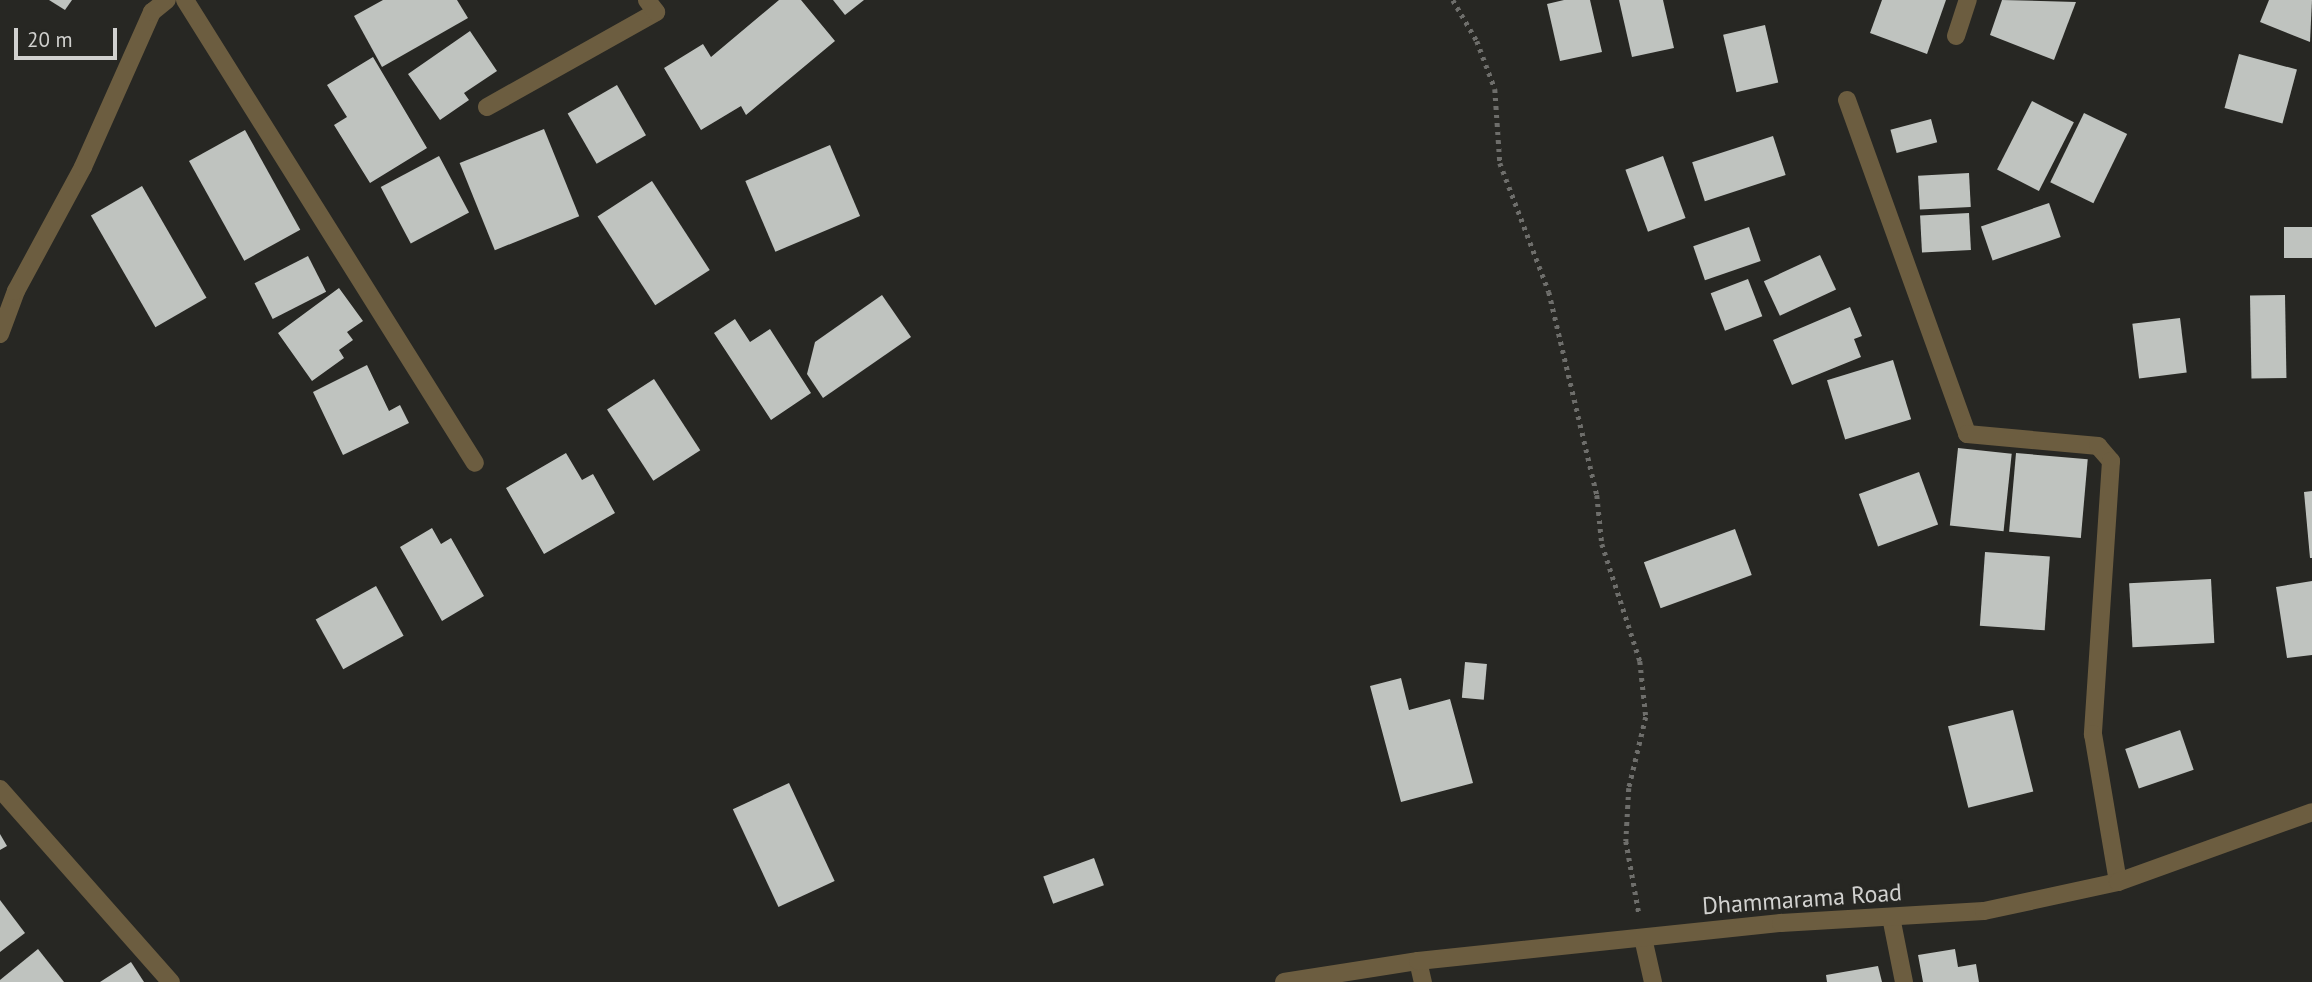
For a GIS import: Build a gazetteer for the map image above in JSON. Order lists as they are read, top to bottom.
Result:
{
  "streets": {
    "street": ["Dhammarama Road"]
  },
  "scale_bar": "20 m"
}
